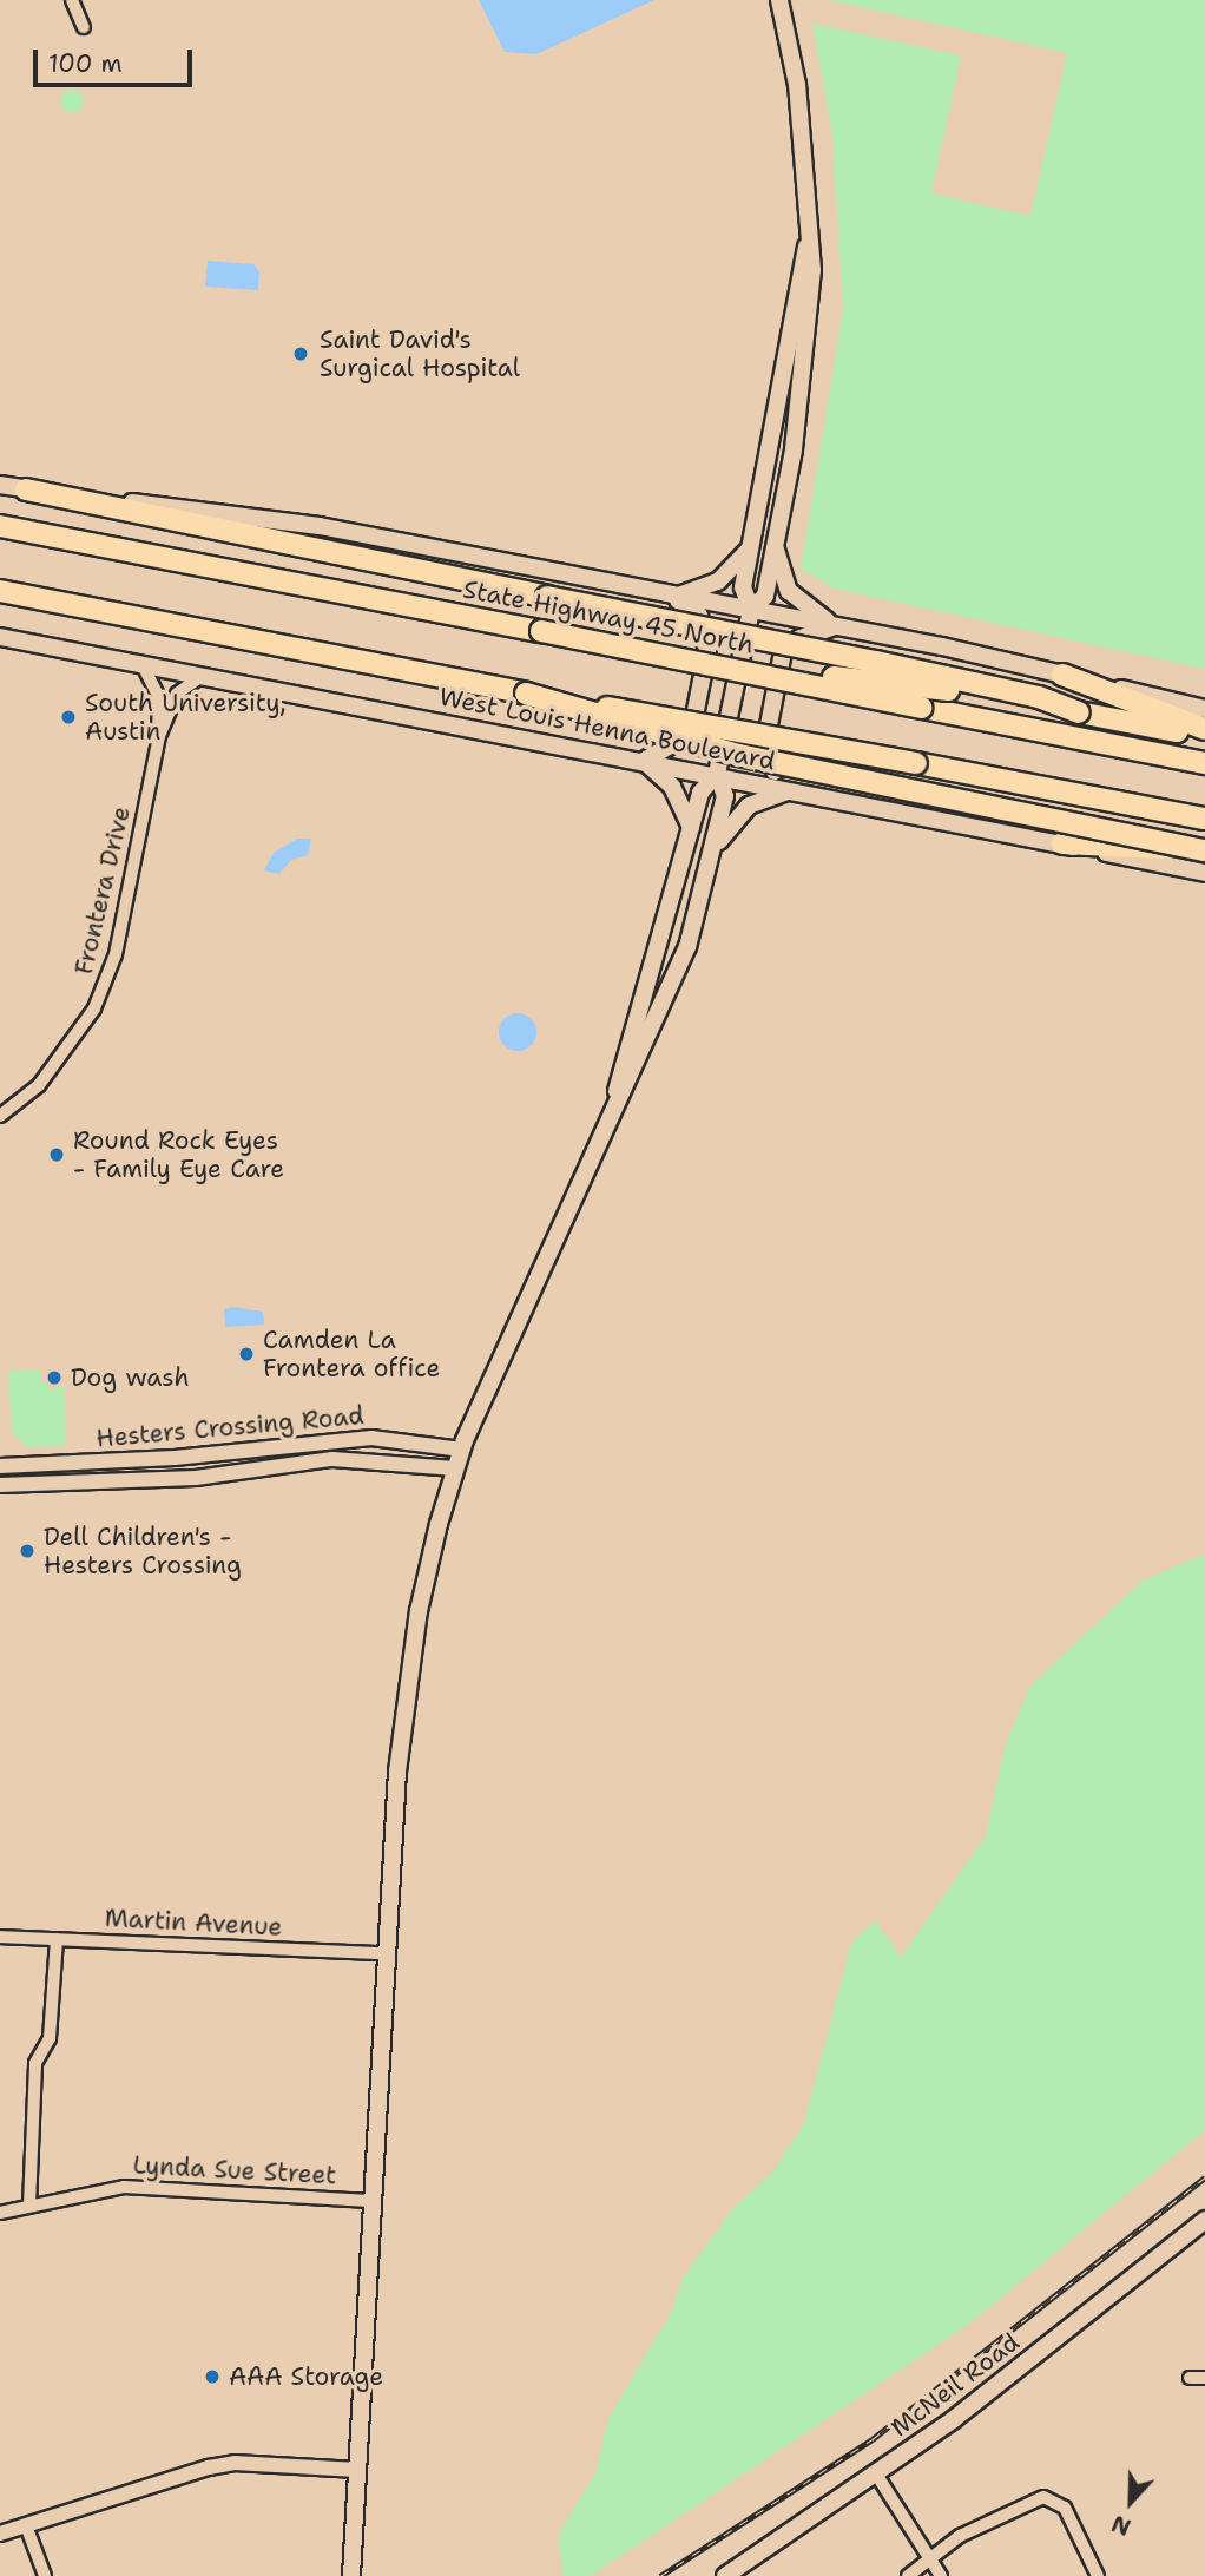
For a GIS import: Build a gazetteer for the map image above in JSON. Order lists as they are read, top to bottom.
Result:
{
  "streets": {
    "highway": ["State Highway 45 North"],
    "main road": ["West Louis Henna Boulevard", "McNeil Road"],
    "street": [
      "Frontera Drive",
      "Hesters Crossing Road",
      "Martin Avenue",
      "Lynda Sue Street"
    ]
  },
  "places": [
    "Saint David's Surgical Hospital",
    "South University, Austin",
    "Round Rock Eyes - Family Eye Care",
    "Camden La Frontera office",
    "Dog wash",
    "Dell Children's - Hesters Crossing",
    "AAA Storage"
  ],
  "scale_bar": "100 m",
  "north": "bottom"
}
